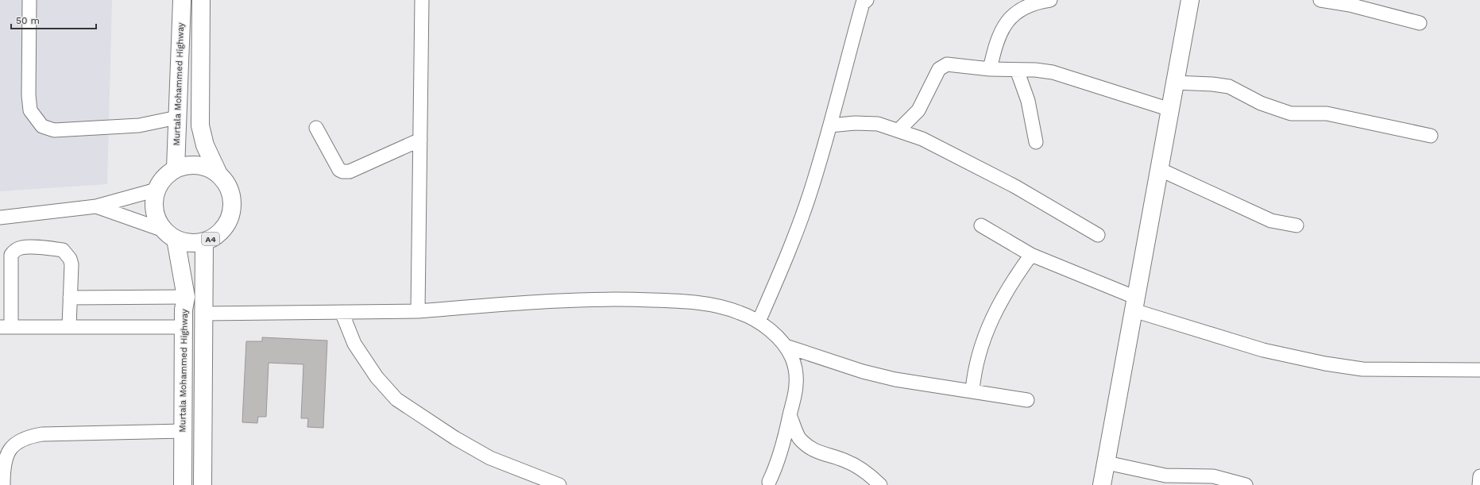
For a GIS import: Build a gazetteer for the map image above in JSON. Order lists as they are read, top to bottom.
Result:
{
  "streets": {
    "main road": ["Murtala Mohammed Highway", "A4"]
  },
  "crossings": [
    ["Murtala Mohammed Highway", "A4"]
  ],
  "scale_bar": "50 m"
}
